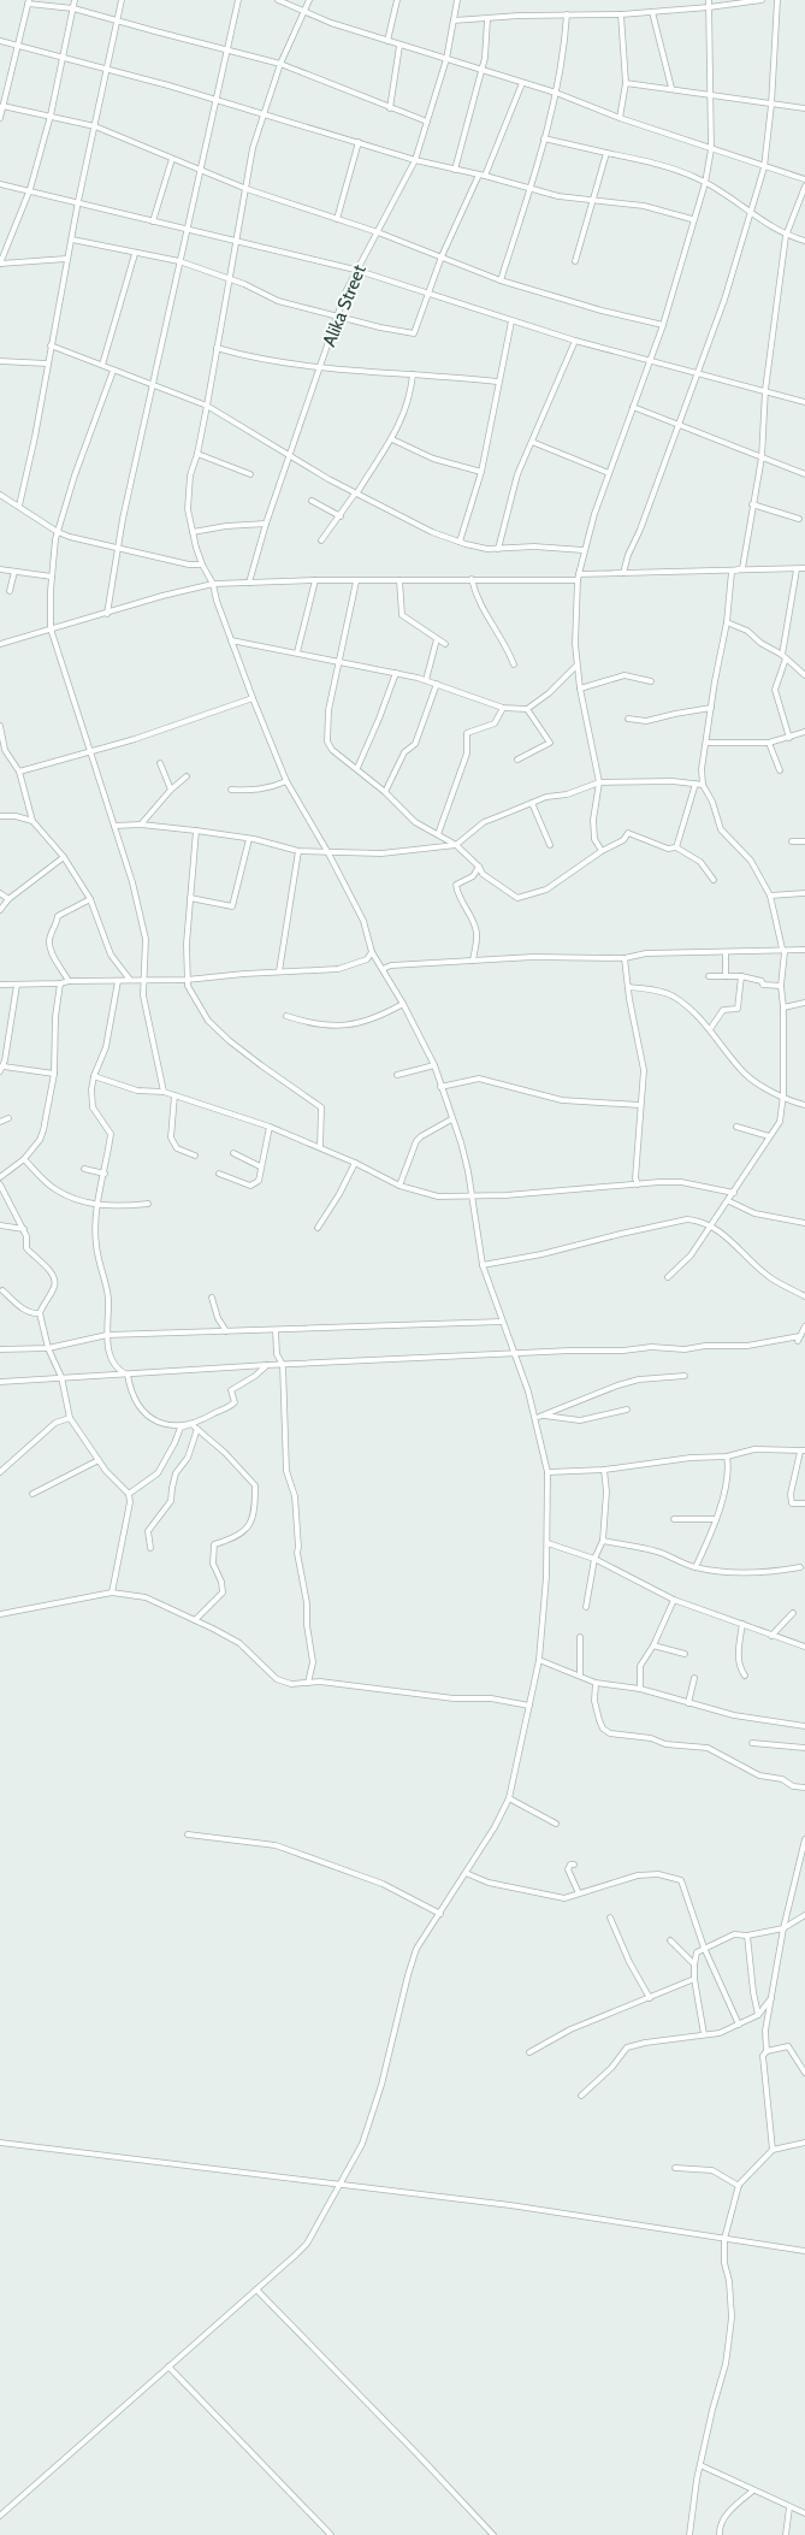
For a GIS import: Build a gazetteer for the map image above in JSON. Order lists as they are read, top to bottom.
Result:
{
  "streets": {
    "street": ["Alika Street"]
  }
}
